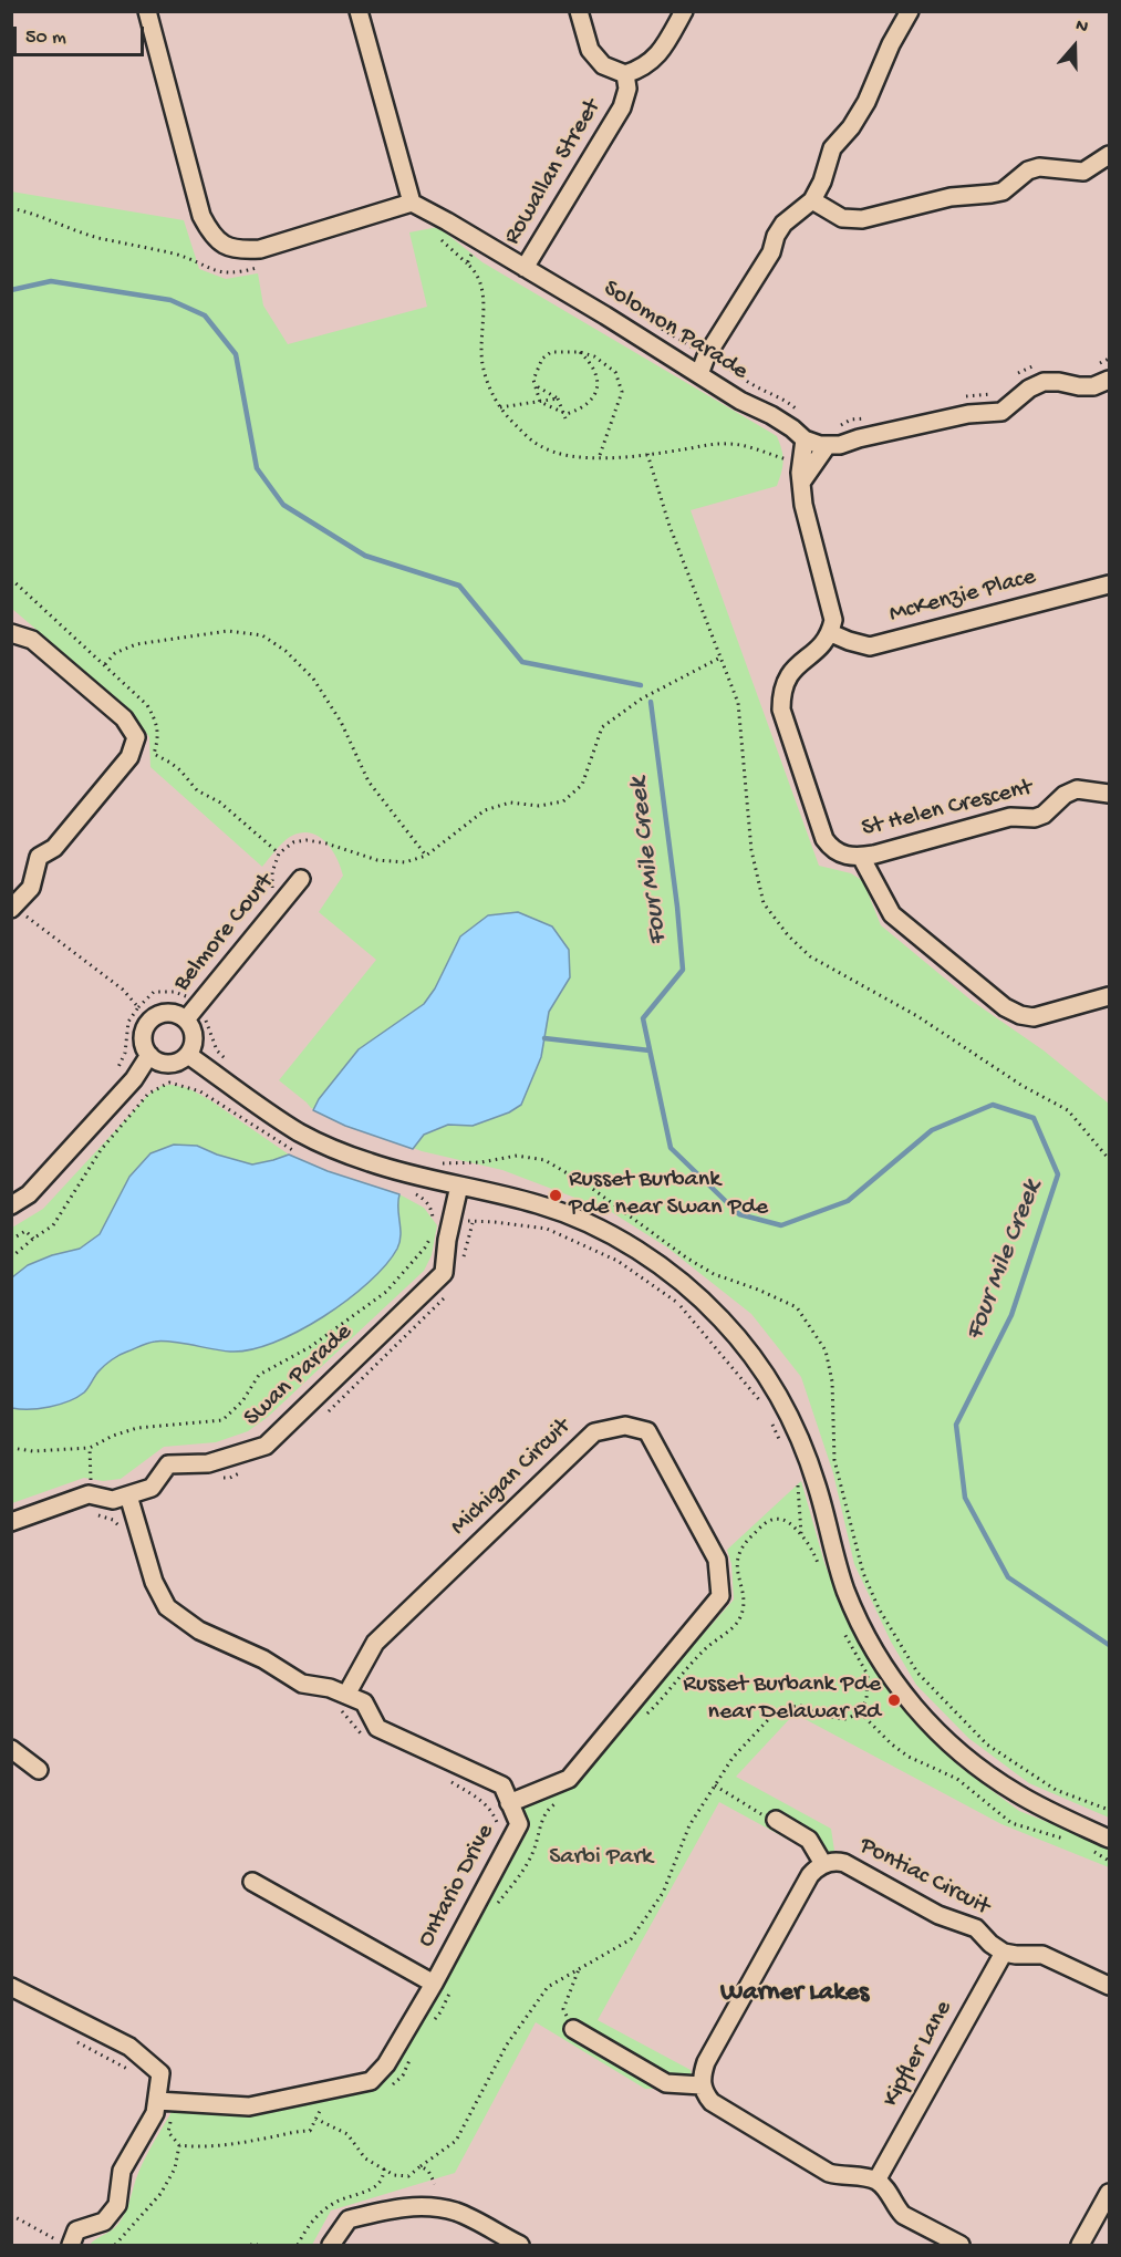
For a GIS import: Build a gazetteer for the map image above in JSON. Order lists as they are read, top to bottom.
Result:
{
  "streets": {
    "street": [
      "Rowallan Street",
      "Solomon Parade",
      "McKenzie Place",
      "St Helen Crescent",
      "Belmore Court",
      "Swan Parade",
      "Michigan Circuit",
      "Pontiac Circuit",
      "Ontario Drive",
      "Kipfler Lane"
    ]
  },
  "crossings": [
    ["Rowallan Street", "Solomon Parade"],
    ["McKenzie Place", "St Helen Crescent"],
    ["Swan Parade", "Ontario Drive"],
    ["Michigan Circuit", "Ontario Drive"],
    ["Pontiac Circuit", "Kipfler Lane"]
  ],
  "districts": ["Warner Lakes"],
  "water": ["Four Mile Creek"],
  "parks": ["Sarbi Park"],
  "places": ["Russet Burbank Pde near Swan Pde", "Russet Burbank Pde near Delawar Rd"],
  "scale_bar": "50 m",
  "north": "top"
}
